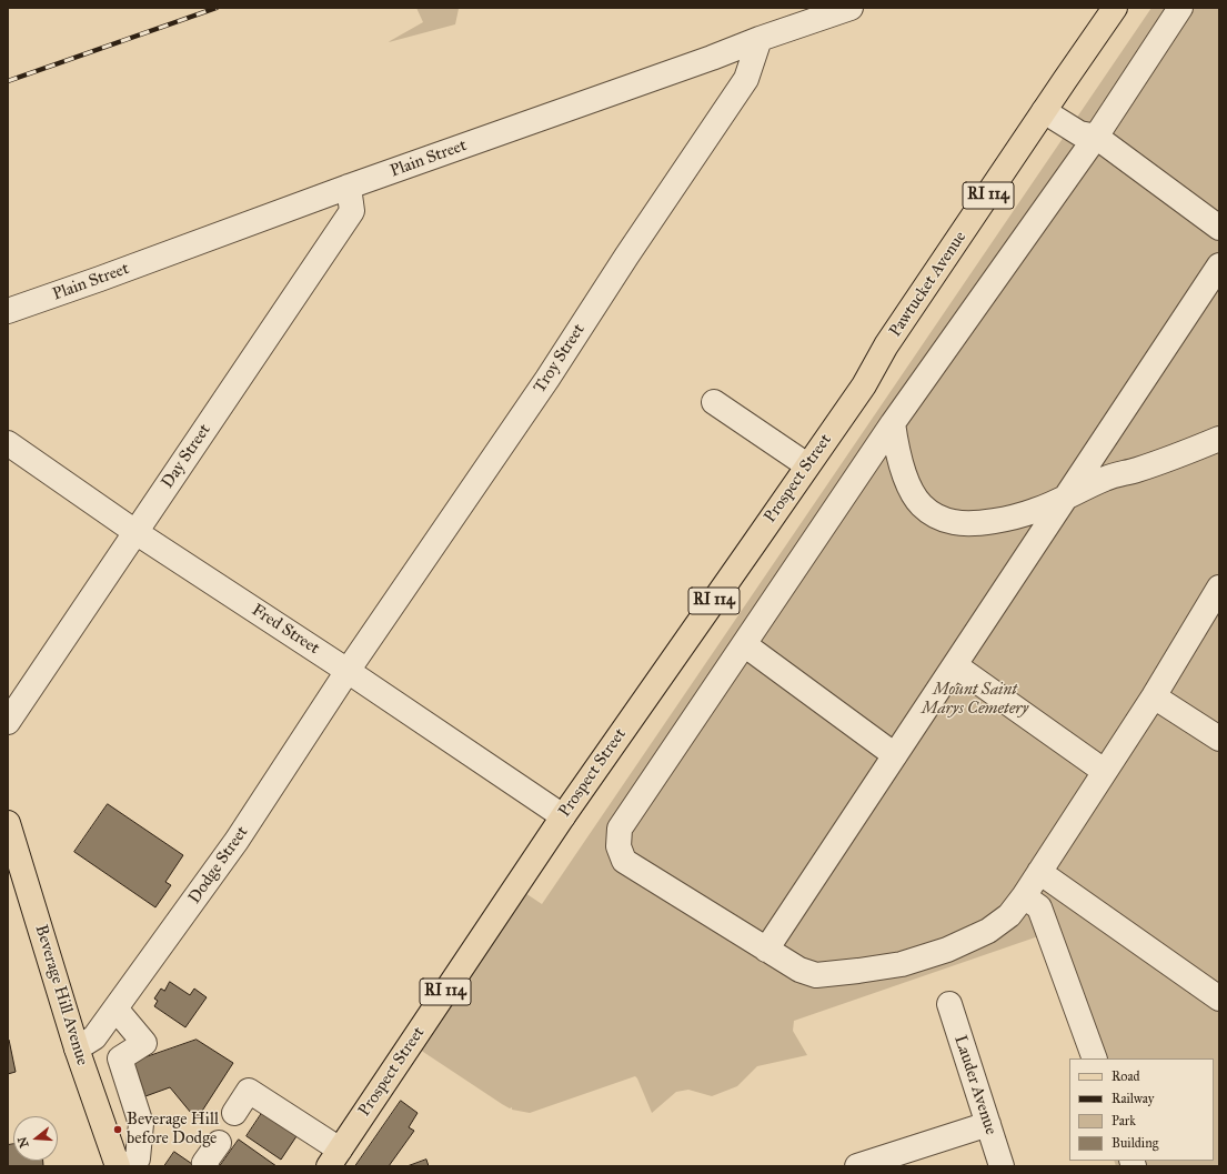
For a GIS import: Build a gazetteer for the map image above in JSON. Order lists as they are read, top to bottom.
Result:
{
  "streets": {
    "main road": [
      "RI 114",
      "Pawtucket Avenue",
      "Prospect Street",
      "Beverage Hill Avenue"
    ],
    "street": [
      "Plain Street",
      "Troy Street",
      "Day Street",
      "Fred Street",
      "Dodge Street",
      "Lauder Avenue"
    ]
  },
  "crossings": [
    ["Plain Street", "Troy Street"],
    ["Plain Street", "Day Street"],
    ["Pawtucket Avenue", "Prospect Street"],
    ["Troy Street", "Fred Street"],
    ["Troy Street", "Dodge Street"],
    ["Day Street", "Fred Street"],
    ["Prospect Street", "Fred Street"],
    ["Fred Street", "Dodge Street"],
    ["Dodge Street", "Beverage Hill Avenue"]
  ],
  "parks": ["Mount Saint Marys Cemetery"],
  "places": ["Beverage Hill before Dodge"],
  "legend": [
    "Road",
    "Railway",
    "Park",
    "Building"
  ],
  "north": "left"
}
